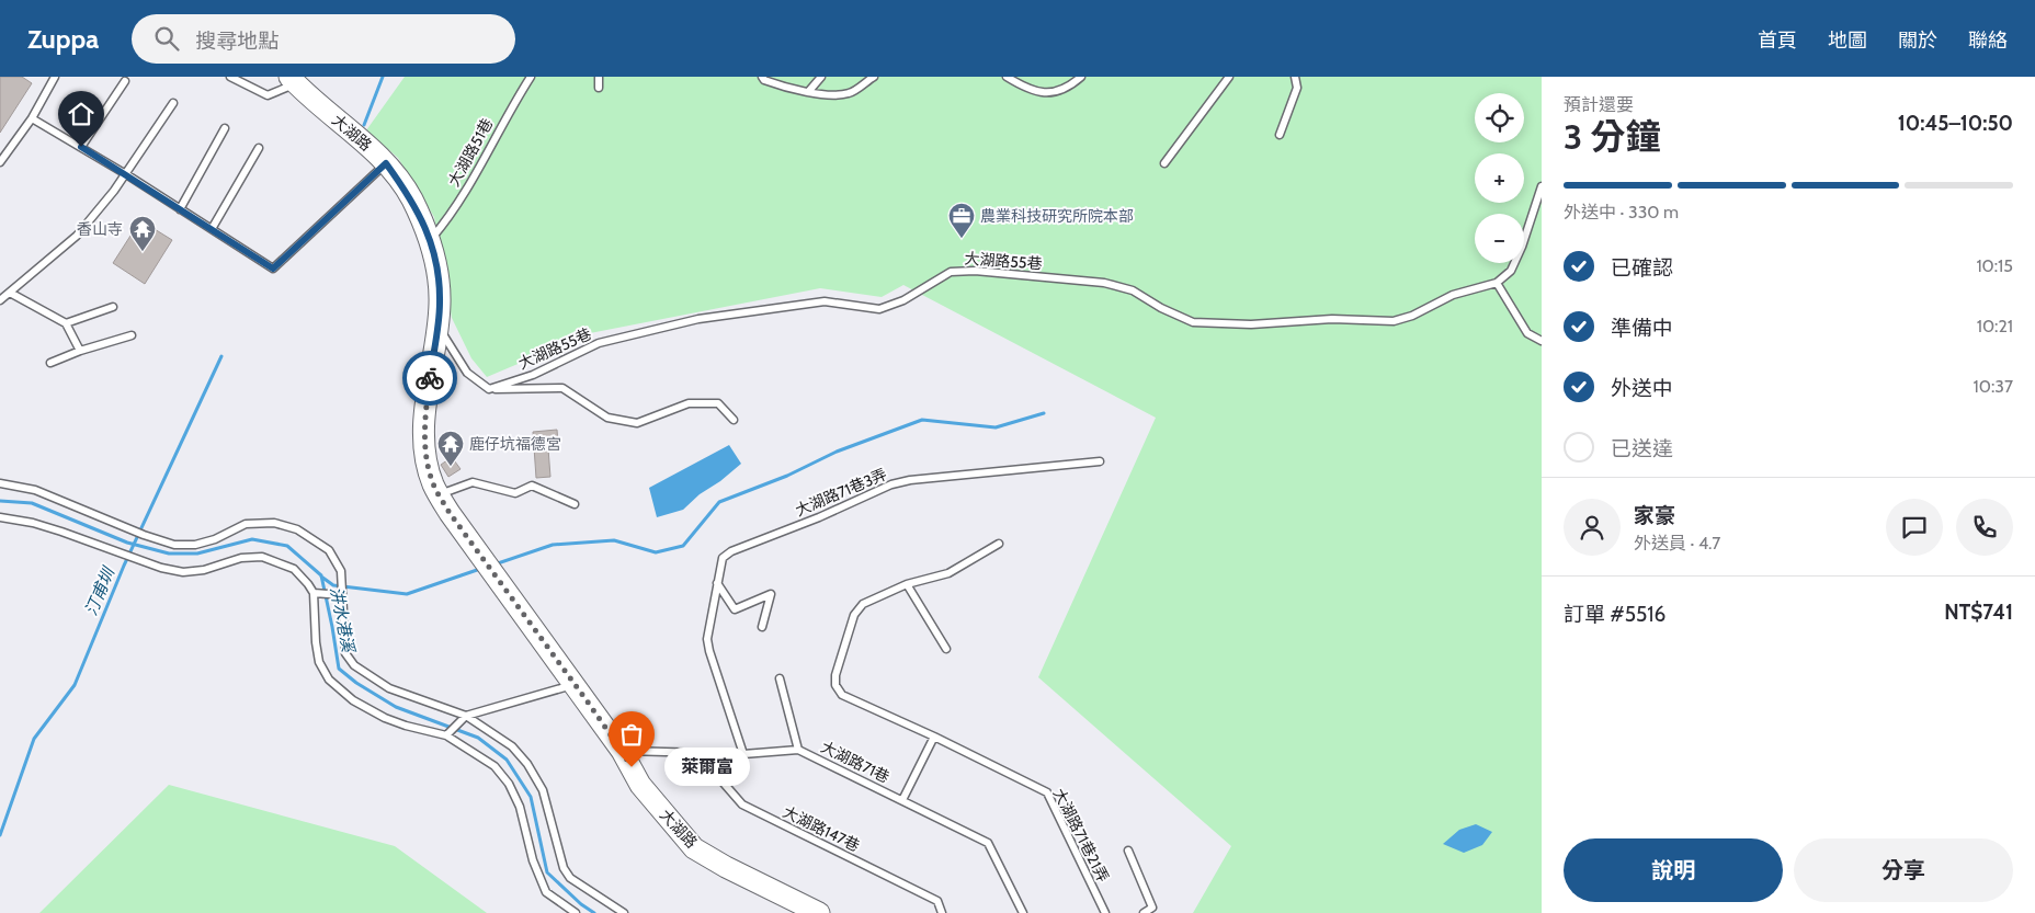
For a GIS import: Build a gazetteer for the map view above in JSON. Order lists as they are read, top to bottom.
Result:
{
  "streets": {
    "street": ["大湖路"],
    "lane": [
      "大湖路51巷",
      "大湖路55巷",
      "大湖路71巷3弄",
      "大湖路71巷",
      "大湖路147巷",
      "大湖路71巷21弄"
    ]
  },
  "crossings": [
    ["大湖路", "大湖路51巷"],
    ["大湖路", "大湖路71巷"],
    ["大湖路71巷3弄", "大湖路71巷"],
    ["大湖路71巷", "大湖路147巷"]
  ],
  "water": ["汀甫圳", "汫水港溪"],
  "places": {
    "office": ["農業科技研究所院本部"],
    "temple": ["香山寺", "鹿仔坑福德宮"],
    "other": ["萊爾富"]
  },
  "page": {
    "header": "Zuppa",
    "search": "搜尋地點",
    "nav": [
      "首頁",
      "地圖",
      "關於",
      "聯絡"
    ],
    "heading": ["3 分鐘", "預計還要", "10:45–10:50"],
    "panel": [
      "家豪",
      "外送員 · 4.7",
      "訂單 #5516",
      "NT$741"
    ],
    "map_buttons": ["+", "−"],
    "bar": "外送中 · 330 m",
    "list": [
      ["已確認", "10:15"],
      ["準備中", "10:21"],
      ["外送中", "10:37"],
      "已送達"
    ],
    "bubble": "萊爾富",
    "buttons": ["說明", "分享"]
  }
}
